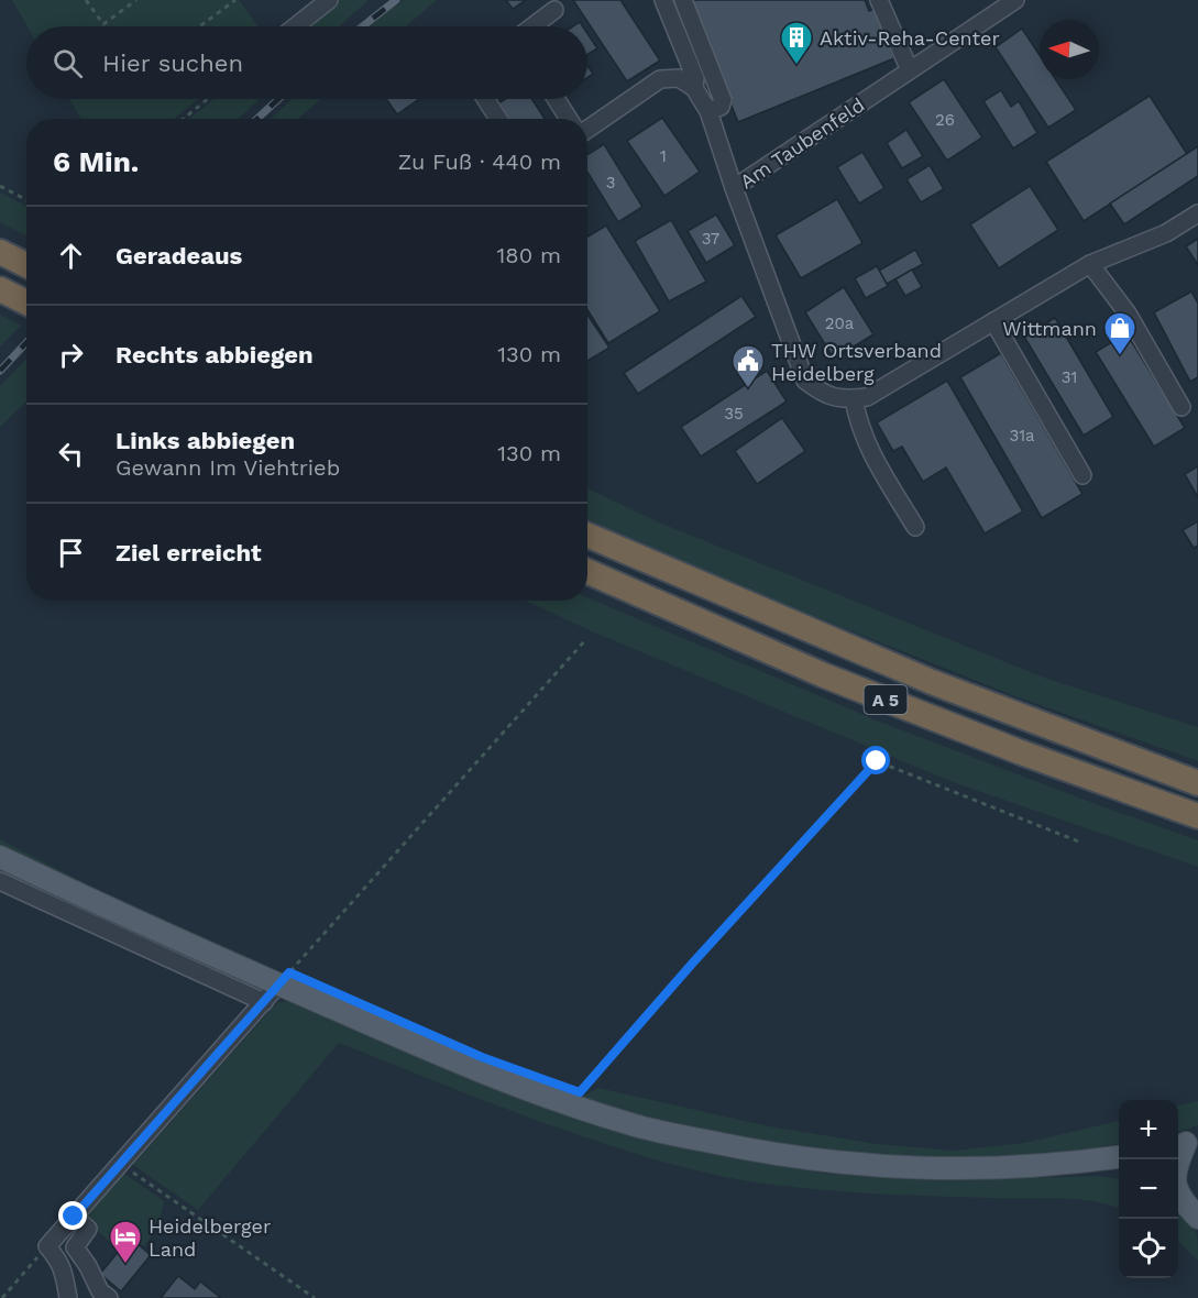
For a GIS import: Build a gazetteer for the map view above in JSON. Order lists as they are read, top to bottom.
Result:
{
  "streets": {
    "highway": ["A 5"],
    "street": ["Am Taubenfeld"]
  },
  "places": {
    "building": ["Aktiv-Reha-Center"],
    "shop": ["Wittmann"],
    "public building": ["THW Ortsverband Heidelberg"],
    "hotel": ["Heidelberger Land"]
  },
  "house_numbers": [
    "26",
    "1",
    "3",
    "37",
    "20a",
    "31",
    "35",
    "31a"
  ],
  "north": "left",
  "page": {
    "search": "Hier suchen",
    "heading": ["6 Min.", "Zu Fuß · 440 m"],
    "list": [
      ["Geradeaus", "180 m"],
      ["Rechts abbiegen", "130 m"],
      ["Links abbiegen", "Gewann Im Viehtrieb", "130 m"],
      "Ziel erreicht"
    ],
    "map_buttons": ["+", "−"]
  }
}
